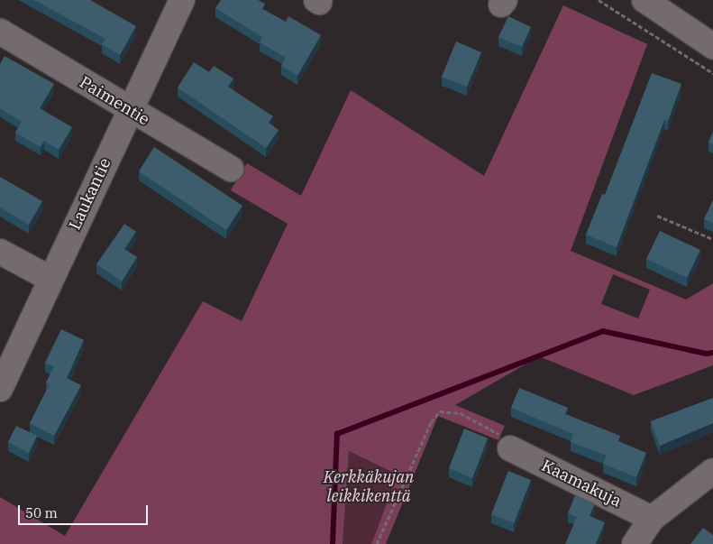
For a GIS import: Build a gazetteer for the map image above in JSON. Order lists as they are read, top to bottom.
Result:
{
  "streets": {
    "street": ["Paimentie", "Laukantie", "Kaamakuja"]
  },
  "crossings": [
    ["Paimentie", "Laukantie"]
  ],
  "parks": ["Kerkkäkujan leikkikenttä"],
  "scale_bar": "50 m"
}
